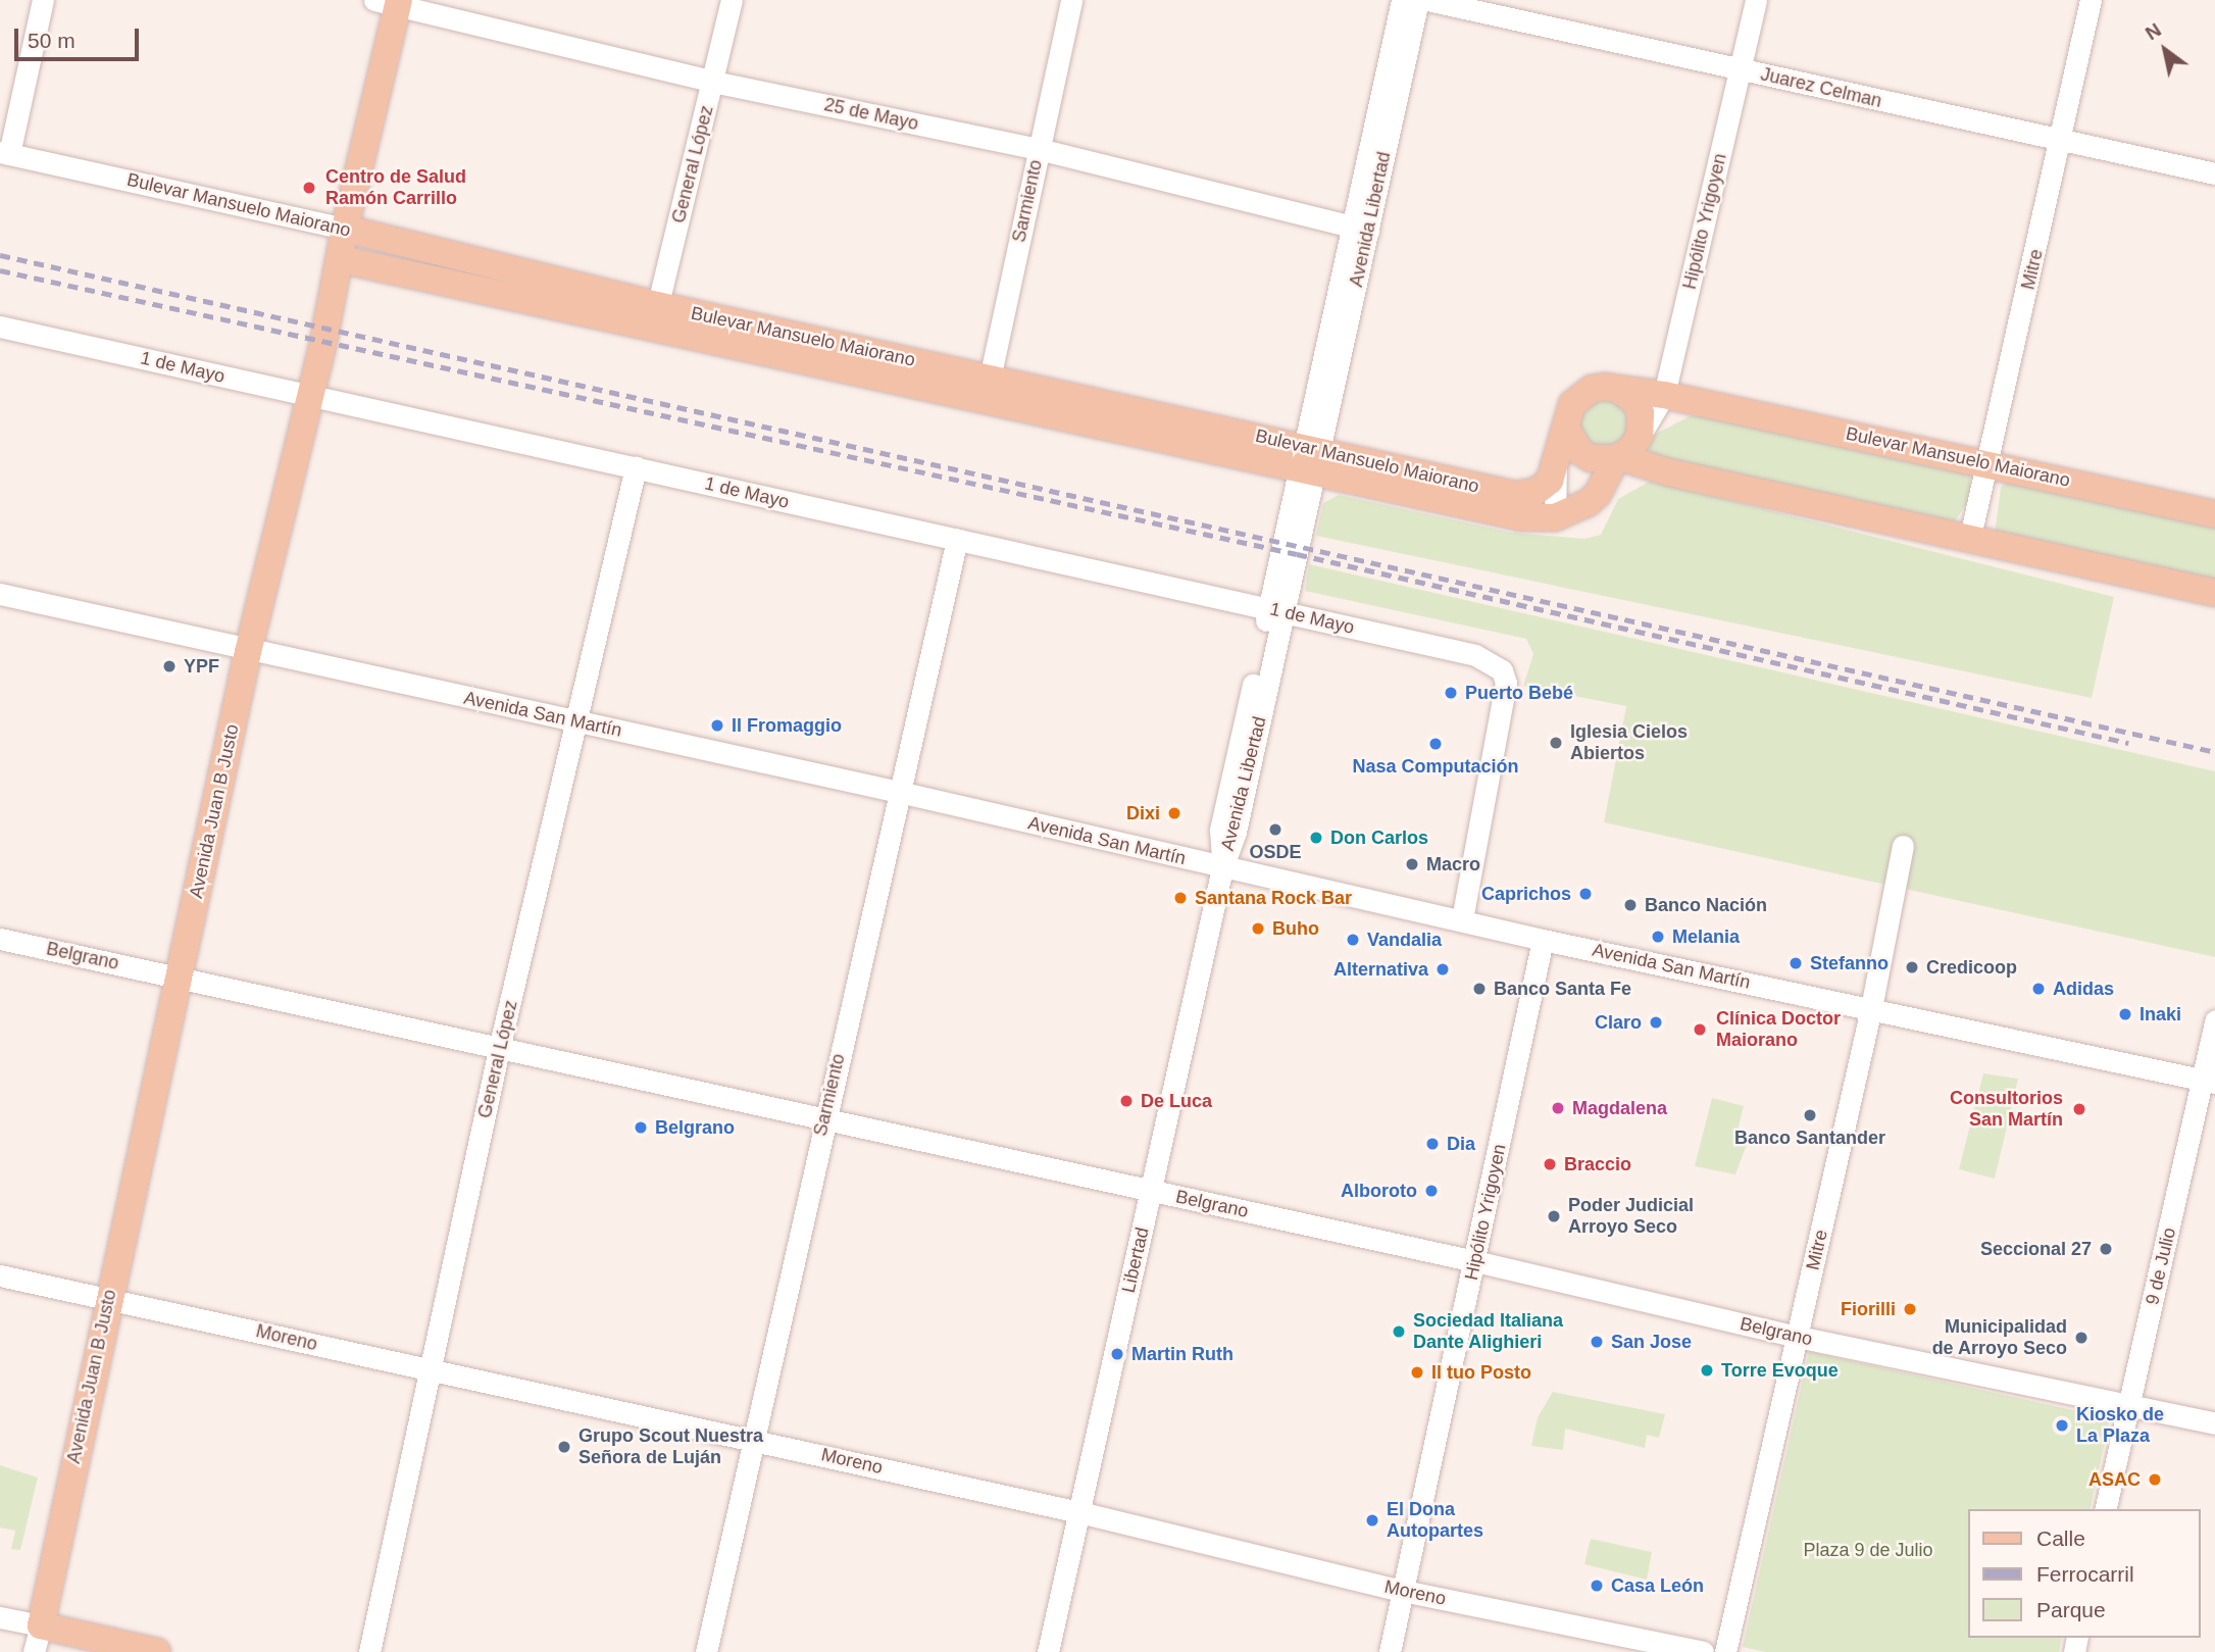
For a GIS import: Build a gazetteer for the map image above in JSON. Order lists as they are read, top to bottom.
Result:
{
  "streets": {
    "main road": ["Bulevar Mansuelo Maiorano", "Avenida Juan B Justo"],
    "street": [
      "Juarez Celman",
      "25 de Mayo",
      "General López",
      "Sarmiento",
      "Avenida Libertad",
      "Hipólito Yrigoyen",
      "Mitre",
      "1 de Mayo",
      "Avenida San Martín",
      "Belgrano",
      "Libertad",
      "9 de Julio",
      "Moreno"
    ]
  },
  "crossings": [
    ["Juarez Celman", "Hipólito Yrigoyen"],
    ["Juarez Celman", "Mitre"],
    ["25 de Mayo", "General López"],
    ["25 de Mayo", "Sarmiento"],
    ["25 de Mayo", "Avenida Libertad"],
    ["25 de Mayo", "Avenida Juan B Justo"],
    ["General López", "Bulevar Mansuelo Maiorano"],
    ["General López", "1 de Mayo"],
    ["General López", "Avenida San Martín"],
    ["General López", "Belgrano"],
    ["General López", "Moreno"],
    ["Sarmiento", "Bulevar Mansuelo Maiorano"],
    ["Sarmiento", "1 de Mayo"],
    ["Sarmiento", "Avenida San Martín"],
    ["Sarmiento", "Belgrano"],
    ["Sarmiento", "Moreno"],
    ["Bulevar Mansuelo Maiorano", "Avenida Libertad"],
    ["Bulevar Mansuelo Maiorano", "Hipólito Yrigoyen"],
    ["Bulevar Mansuelo Maiorano", "Mitre"],
    ["Bulevar Mansuelo Maiorano", "Avenida Juan B Justo"],
    ["Avenida Libertad", "1 de Mayo"],
    ["Avenida Libertad", "Avenida San Martín"],
    ["Avenida Libertad", "Libertad"],
    ["Hipólito Yrigoyen", "Avenida San Martín"],
    ["Hipólito Yrigoyen", "Belgrano"],
    ["Hipólito Yrigoyen", "Moreno"],
    ["Mitre", "Avenida San Martín"],
    ["Mitre", "Belgrano"],
    ["1 de Mayo", "Avenida San Martín"],
    ["1 de Mayo", "Avenida Juan B Justo"],
    ["Avenida San Martín", "Avenida Juan B Justo"],
    ["Avenida San Martín", "Libertad"],
    ["Avenida San Martín", "9 de Julio"],
    ["Avenida Juan B Justo", "Belgrano"],
    ["Avenida Juan B Justo", "Moreno"],
    ["Belgrano", "Libertad"],
    ["Belgrano", "9 de Julio"],
    ["Libertad", "Moreno"]
  ],
  "parks": ["Plaza 9 de Julio"],
  "places": [
    "Centro de Salud Ramón Carrillo",
    "YPF",
    "Puerto Bebé",
    "Il Fromaggio",
    "Iglesia Cielos Abiertos",
    "Nasa Computación",
    "Dixi",
    "OSDE",
    "Don Carlos",
    "Macro",
    "Caprichos",
    "Santana Rock Bar",
    "Banco Nación",
    "Buho",
    "Melania",
    "Vandalia",
    "Stefanno",
    "Credicoop",
    "Alternativa",
    "Banco Santa Fe",
    "Adidas",
    "Inaki",
    "Claro",
    "Clínica Doctor Maiorano",
    "De Luca",
    "Magdalena",
    "Consultorios San Martín",
    "Banco Santander",
    "Belgrano",
    "Dia",
    "Braccio",
    "Alboroto",
    "Poder Judicial Arroyo Seco",
    "Seccional 27",
    "Fiorilli",
    "Sociedad Italiana Dante Alighieri",
    "Municipalidad de Arroyo Seco",
    "San Jose",
    "Martin Ruth",
    "Torre Evoque",
    "Il tuo Posto",
    "Kiosko de La Plaza",
    "Grupo Scout Nuestra Señora de Luján",
    "ASAC",
    "El Dona Autopartes",
    "Casa León"
  ],
  "legend": ["Calle", "Ferrocarril", "Parque"],
  "scale_bar": "50 m",
  "north": "top left"
}
